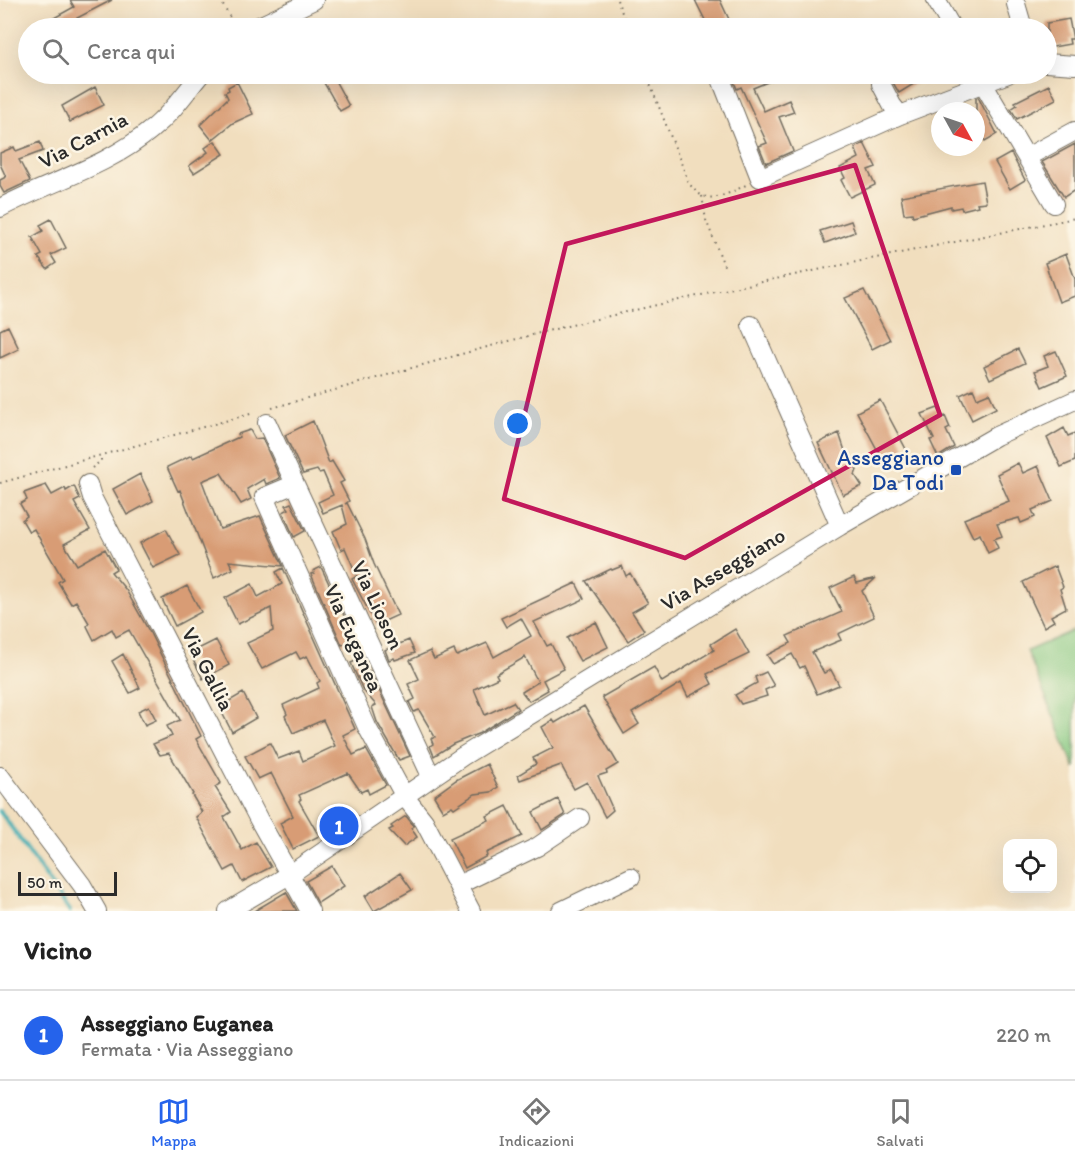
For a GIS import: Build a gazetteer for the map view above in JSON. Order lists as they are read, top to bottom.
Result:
{
  "streets": {
    "street": [
      "Via Carnia",
      "Via Asseggiano",
      "Via Lioson",
      "Via Euganea",
      "Via Gallia"
    ]
  },
  "crossings": [
    ["Via Asseggiano", "Via Lioson"],
    ["Via Asseggiano", "Via Euganea"],
    ["Via Asseggiano", "Via Gallia"],
    ["Via Lioson", "Via Euganea"]
  ],
  "places": {
    "transit": ["Asseggiano Da Todi"]
  },
  "scale_bar": "50 m",
  "north": "bottom right",
  "page": {
    "search": "Cerca qui",
    "pins": "1",
    "scale": "50 m",
    "heading": "Vicino",
    "list": [
      {
        "mark": "1",
        "name": "Asseggiano Euganea",
        "note": "Fermata · Via Asseggiano",
        "value": "220 m"
      }
    ],
    "nav": ["Mappa", "Indicazioni", "Salvati"]
  }
}
